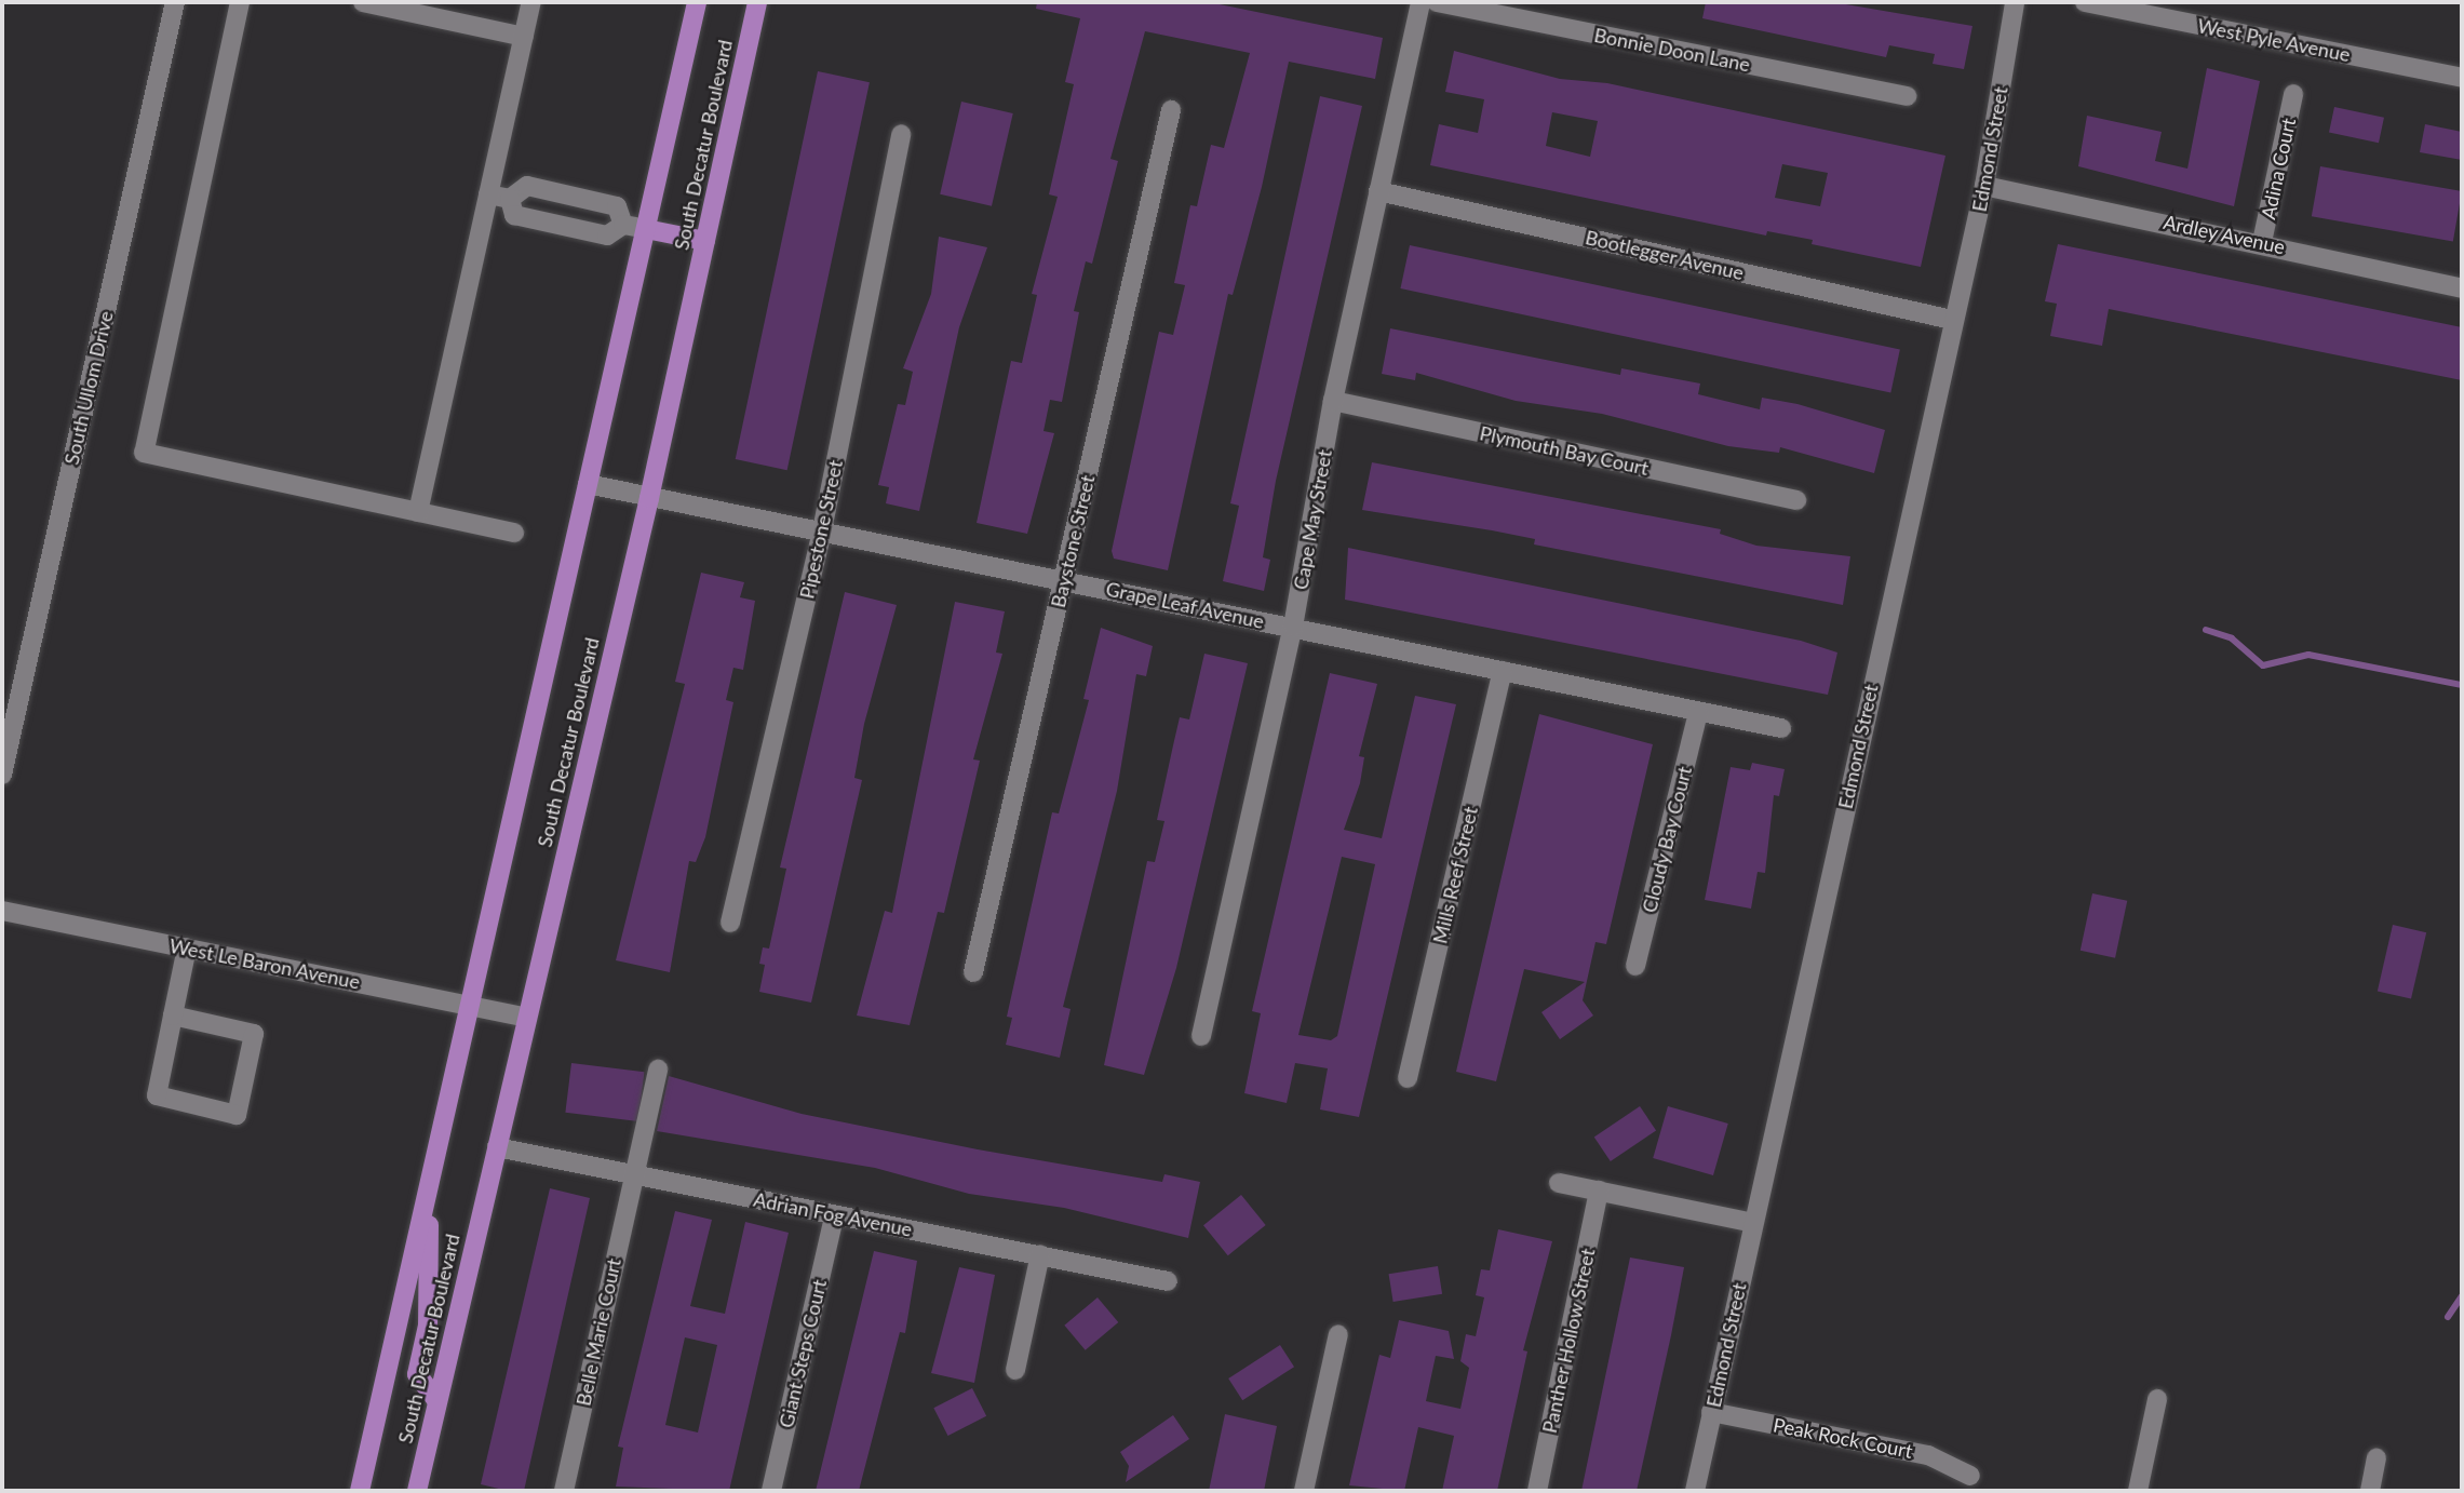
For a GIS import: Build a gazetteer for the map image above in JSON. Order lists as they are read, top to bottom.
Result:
{
  "streets": {
    "main road": ["South Decatur Boulevard"],
    "street": [
      "West Pyle Avenue",
      "Bonnie Doon Lane",
      "Edmond Street",
      "Adina Court",
      "Ardley Avenue",
      "Bootlegger Avenue",
      "South Ullom Drive",
      "Plymouth Bay Court",
      "Cape May Street",
      "Pipestone Street",
      "Baystone Street",
      "Grape Leaf Avenue",
      "Cloudy Bay Court",
      "Mills Reef Street",
      "West Le Baron Avenue",
      "Adrian Fog Avenue",
      "Belle Marie Court",
      "Panther Hollow Street",
      "Giant Steps Court",
      "Peak Rock Court"
    ]
  },
  "crossings": [
    ["South Decatur Boulevard", "Grape Leaf Avenue"],
    ["South Decatur Boulevard", "West Le Baron Avenue"],
    ["South Decatur Boulevard", "Adrian Fog Avenue"],
    ["Edmond Street", "Ardley Avenue"],
    ["Edmond Street", "Bootlegger Avenue"],
    ["Edmond Street", "Peak Rock Court"],
    ["Adina Court", "Ardley Avenue"],
    ["Bootlegger Avenue", "Cape May Street"],
    ["Plymouth Bay Court", "Cape May Street"],
    ["Cape May Street", "Grape Leaf Avenue"],
    ["Pipestone Street", "Grape Leaf Avenue"],
    ["Baystone Street", "Grape Leaf Avenue"],
    ["Grape Leaf Avenue", "Cloudy Bay Court"],
    ["Grape Leaf Avenue", "Mills Reef Street"],
    ["Adrian Fog Avenue", "Belle Marie Court"],
    ["Adrian Fog Avenue", "Giant Steps Court"]
  ]
}
